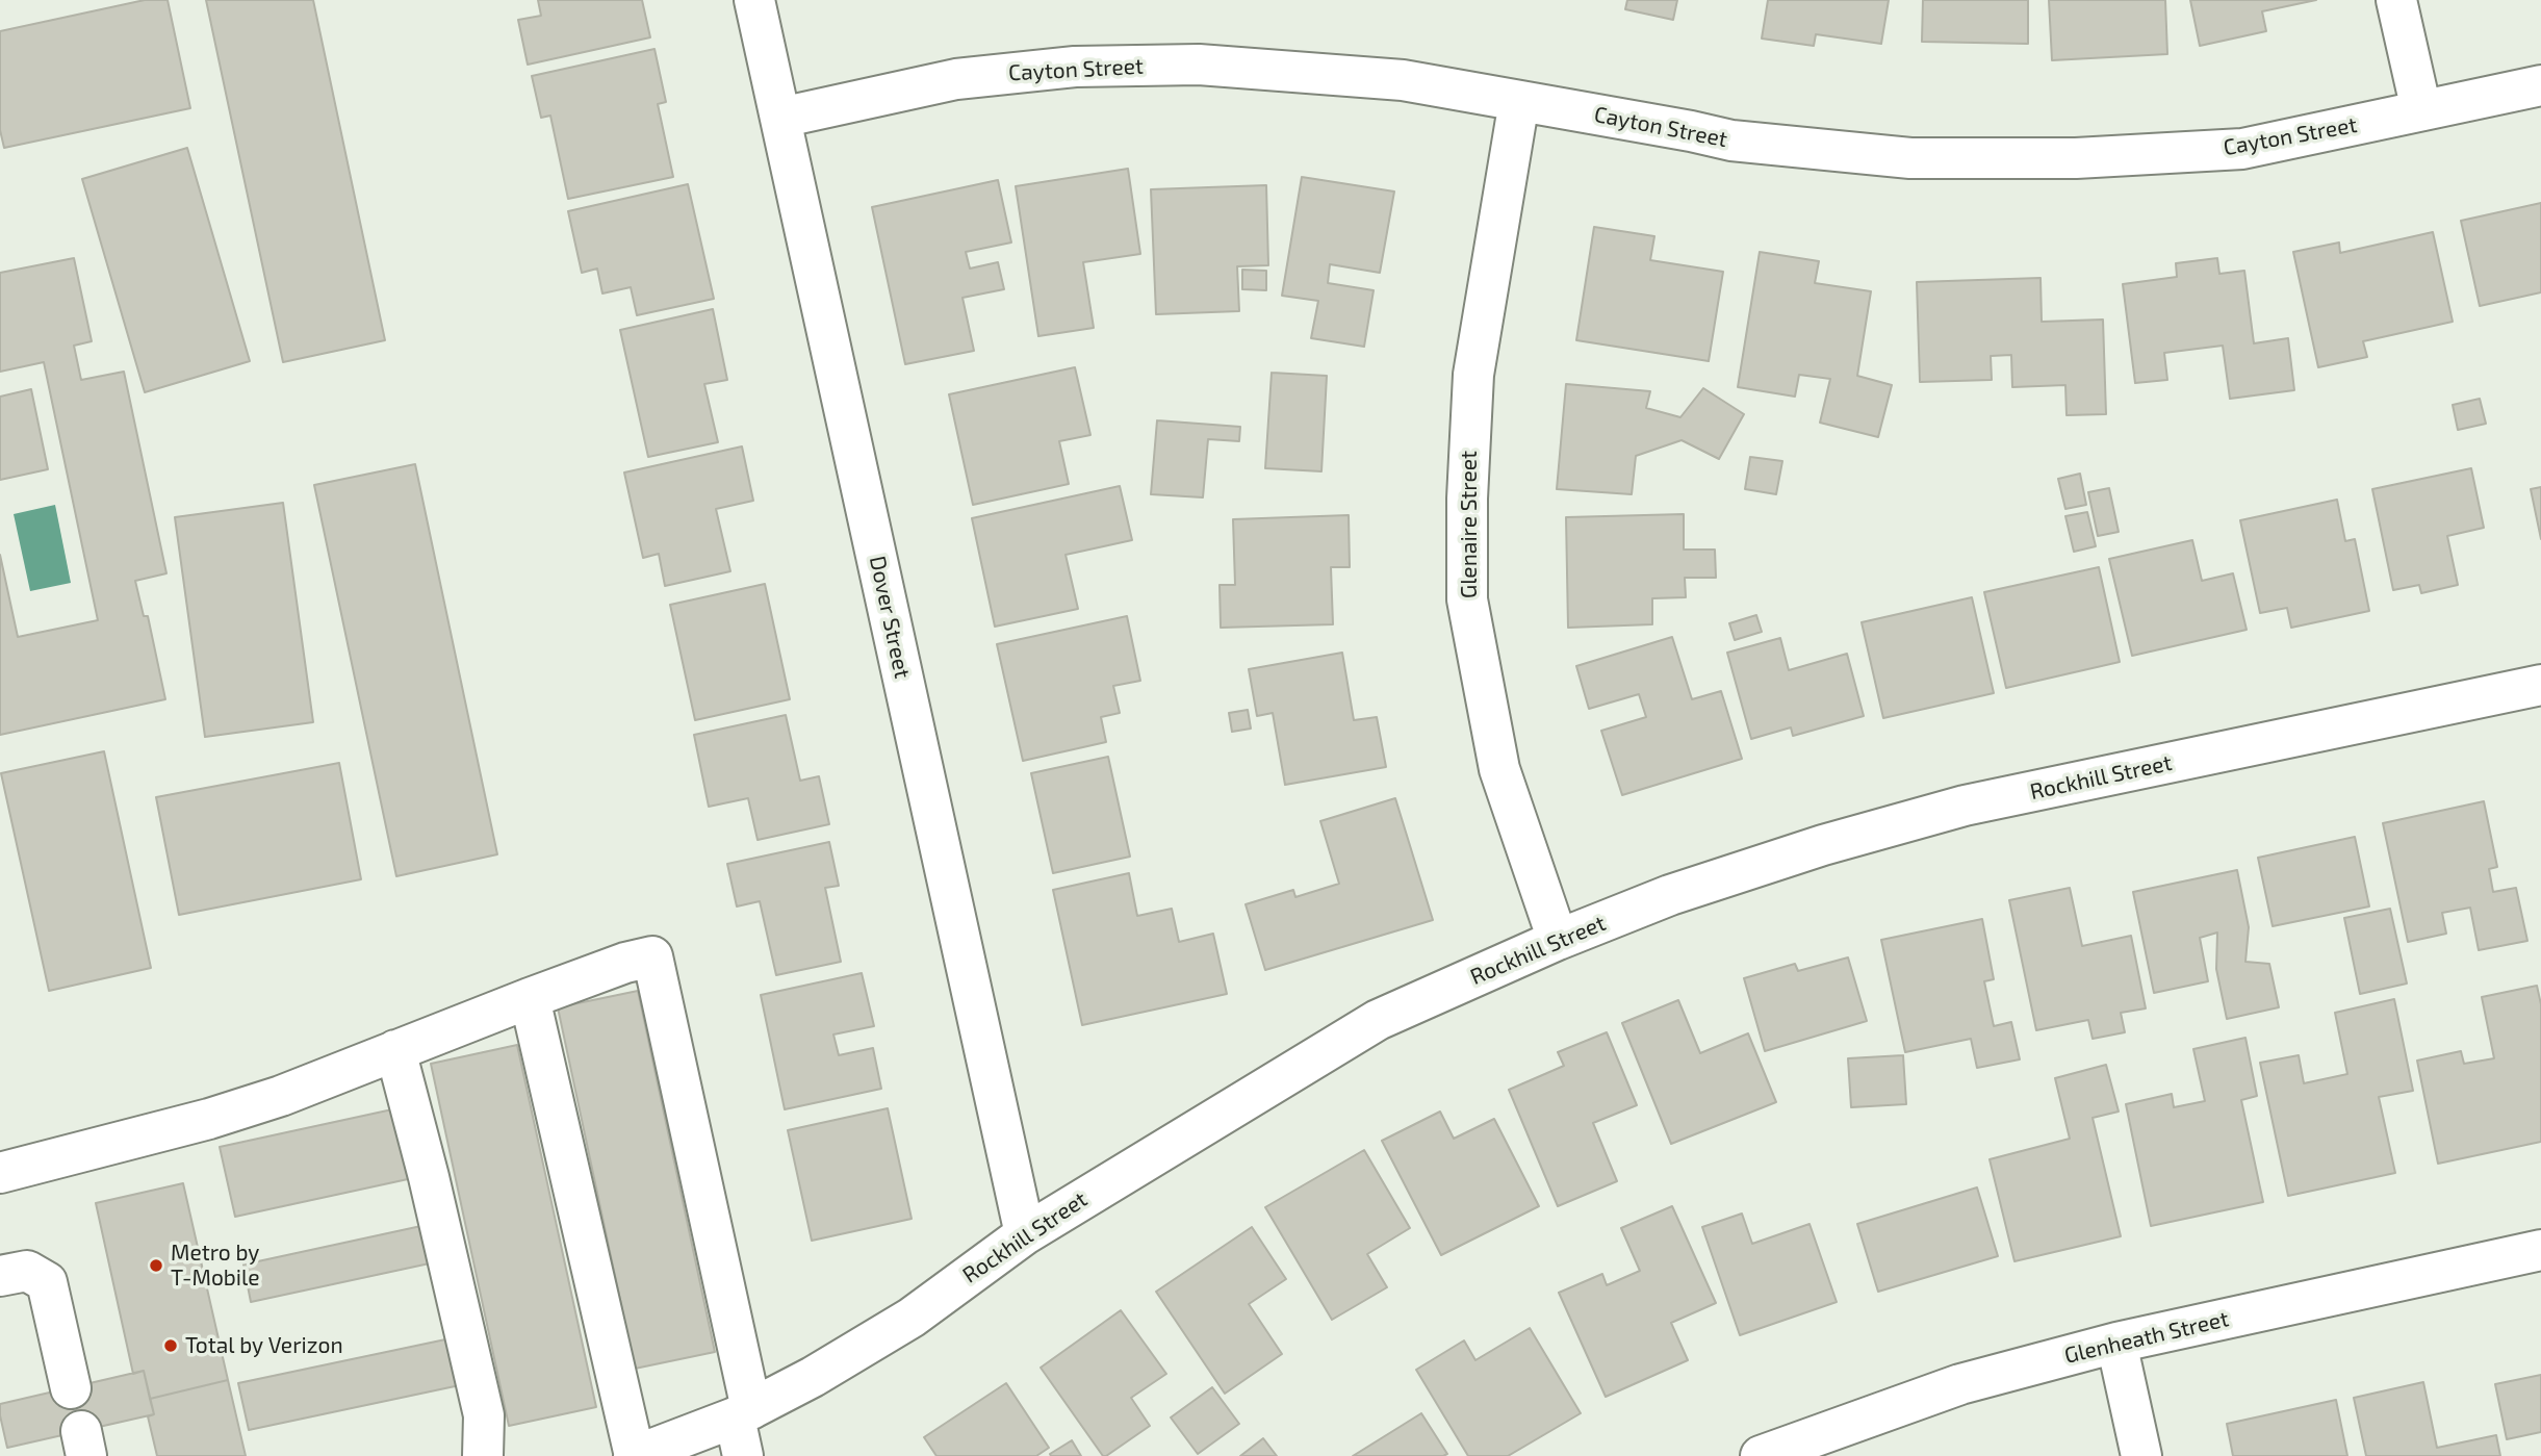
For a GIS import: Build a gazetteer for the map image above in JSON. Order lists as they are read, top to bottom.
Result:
{
  "streets": {
    "street": [
      "Cayton Street",
      "Glenaire Street",
      "Dover Street",
      "Rockhill Street",
      "Glenheath Street"
    ]
  },
  "crossings": [
    ["Cayton Street", "Glenaire Street"],
    ["Cayton Street", "Dover Street"],
    ["Glenaire Street", "Rockhill Street"],
    ["Dover Street", "Rockhill Street"]
  ],
  "places": ["Metro by T-Mobile", "Total by Verizon"]
}
